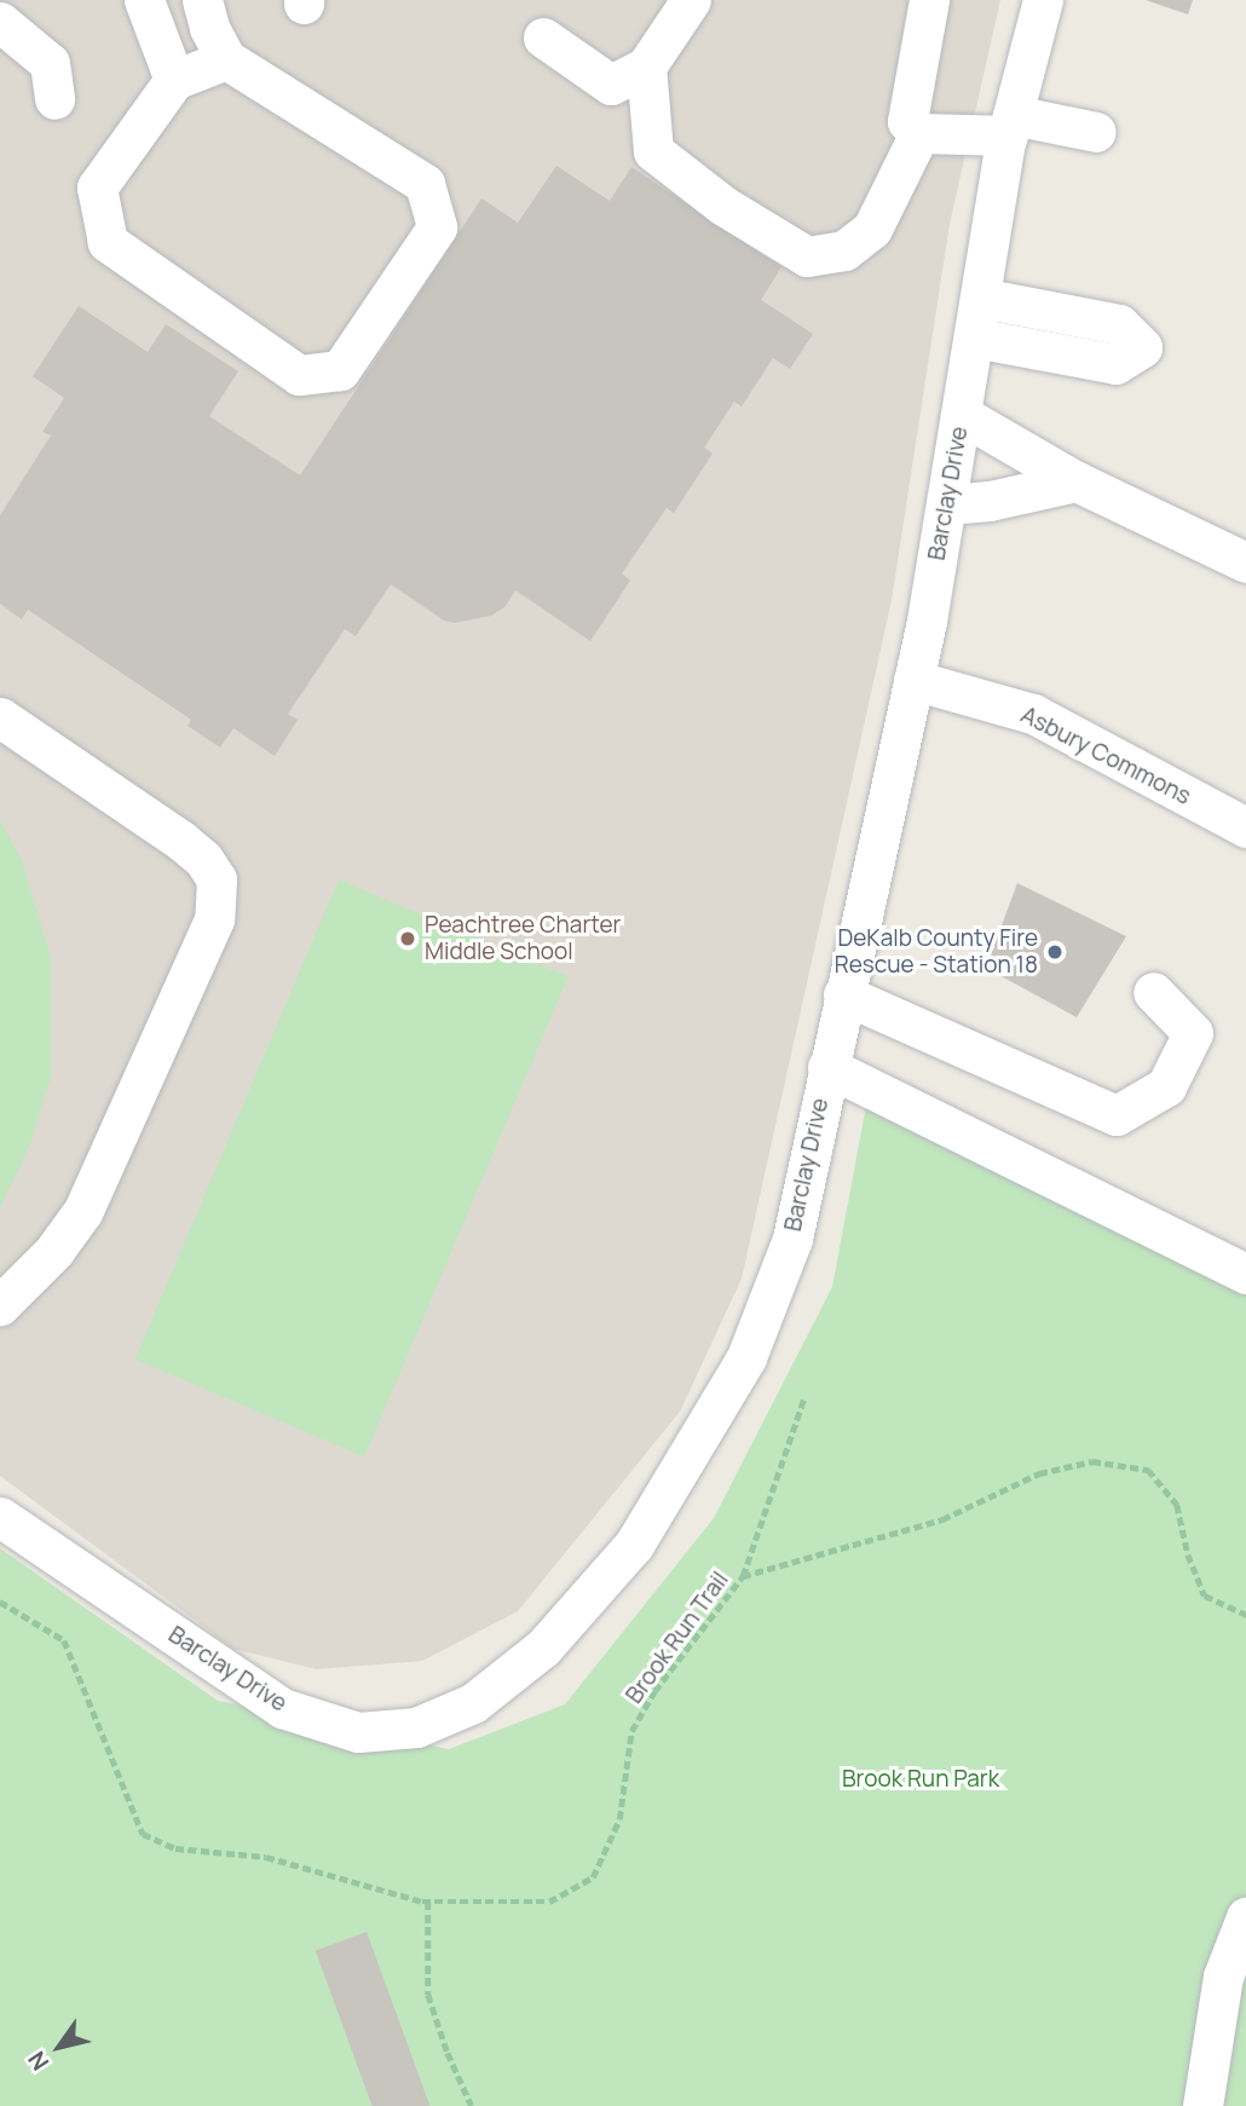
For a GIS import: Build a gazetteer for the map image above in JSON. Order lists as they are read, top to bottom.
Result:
{
  "streets": {
    "street": ["Barclay Drive", "Asbury Commons"],
    "path": ["Brook Run Trail"]
  },
  "crossings": [
    ["Barclay Drive", "Asbury Commons"]
  ],
  "parks": ["Brook Run Park"],
  "places": ["Peachtree Charter Middle School", "DeKalb County Fire Rescue - Station 18"],
  "north": "bottom left"
}
